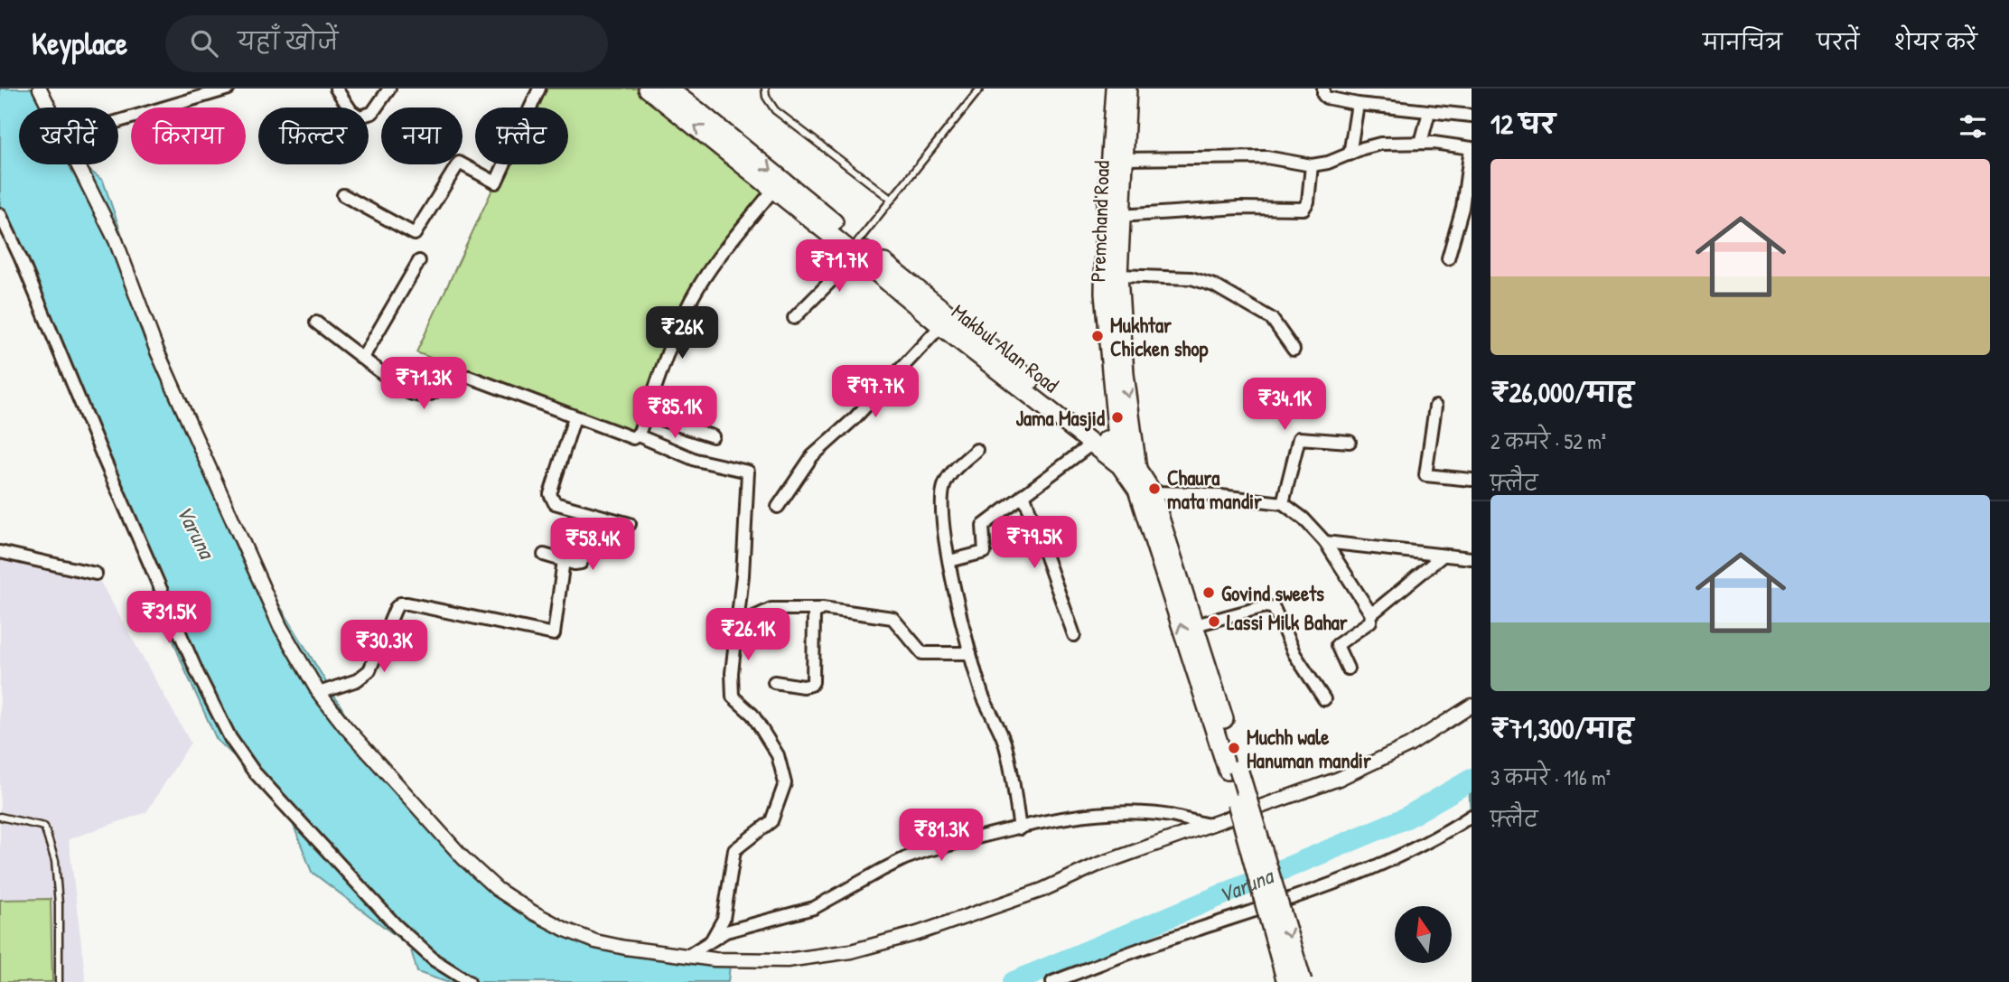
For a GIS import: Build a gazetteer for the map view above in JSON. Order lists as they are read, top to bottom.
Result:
{
  "streets": {
    "highway": ["Premchand Road", "Makbul Alan Road"]
  },
  "crossings": [
    ["Premchand Road", "Makbul Alan Road"]
  ],
  "water": ["Varuna"],
  "places": [
    "Mukhtar Chicken shop",
    "Jama Masjid",
    "Chaura mata mandir",
    "Govind sweets",
    "Lassi Milk Bahar",
    "Muchh wale Hanuman mandir"
  ],
  "north": "top",
  "page": {
    "header": "Keyplace",
    "search": "यहाँ खोजें",
    "nav": ["मानचित्र", "परतें", "शेयर करें"],
    "heading": "12 घर",
    "chip": [
      "खरीदें",
      "किराया",
      "फ़िल्टर",
      "नया",
      "फ़्लैट"
    ],
    "list": [
      {
        "name": "₹26,000/माह",
        "note": "2 कमरे · 52 m² · फ़्लैट"
      },
      {
        "name": "₹71,300/माह",
        "note": "3 कमरे · 116 m² · फ़्लैट"
      }
    ],
    "price": [
      "₹71.7K",
      "₹26K",
      "₹71.3K",
      "₹97.7K",
      "₹34.1K",
      "₹85.1K",
      "₹79.5K",
      "₹58.4K",
      "₹31.5K",
      "₹26.1K",
      "₹30.3K",
      "₹81.3K"
    ]
  }
}
